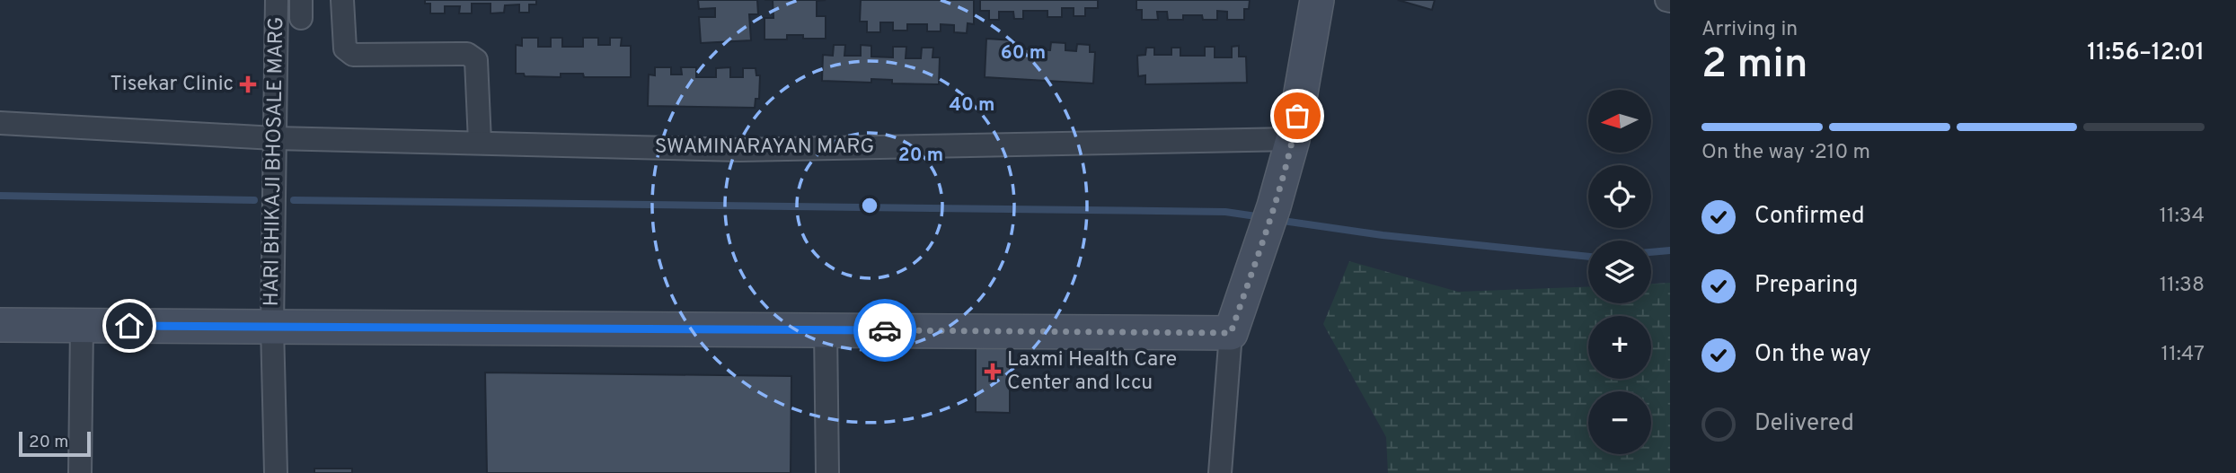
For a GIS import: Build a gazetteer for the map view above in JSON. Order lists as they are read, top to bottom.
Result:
{
  "streets": {
    "street": ["SWAMINARAYAN MARG", "HARI BHIKAJI BHOSALE MARG"]
  },
  "crossings": [
    ["SWAMINARAYAN MARG", "HARI BHIKAJI BHOSALE MARG"]
  ],
  "places": {
    "health": ["Tisekar Clinic", "Laxmi Health Care Center and Iccu"]
  },
  "scale_bar": "20 m",
  "north": "left",
  "page": {
    "heading": ["2 min", "Arriving in", "11:56–12:01"],
    "map_buttons": ["+", "−"],
    "bar": "On the way · 210 m",
    "list": [
      ["Confirmed", "11:34"],
      ["Preparing", "11:38"],
      ["On the way", "11:47"],
      "Delivered"
    ],
    "scale": "20 m"
  },
  "rings": ["60 m", "40 m", "20 m"]
}
